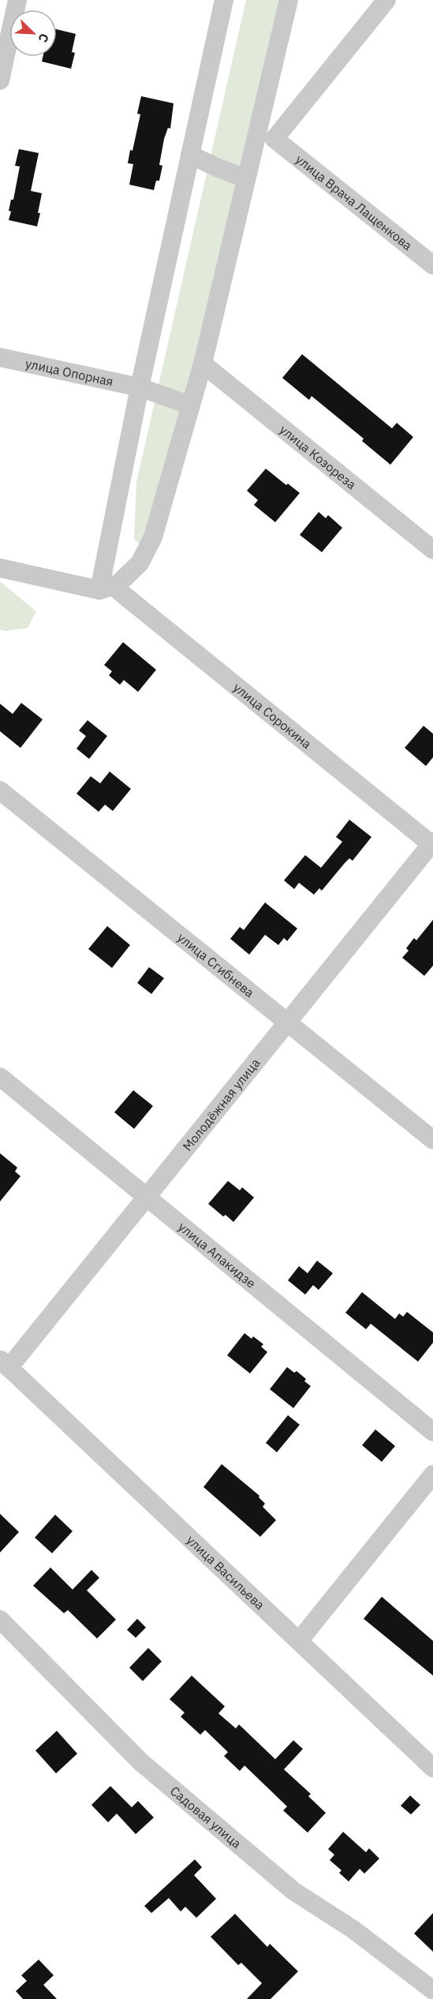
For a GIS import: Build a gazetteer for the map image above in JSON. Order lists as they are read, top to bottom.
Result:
{
  "streets": {
    "street": [
      "улица Врача Лащенкова",
      "улица Опорная",
      "улица Козореза",
      "улица Сорокина",
      "улица Сгибнева",
      "Молодёжная улица",
      "улица Апакидзе",
      "улица Васильева",
      "Садовая улица"
    ]
  },
  "crossings": [
    ["улица Сорокина", "Молодёжная улица"],
    ["улица Сгибнева", "Молодёжная улица"],
    ["Молодёжная улица", "улица Апакидзе"],
    ["Молодёжная улица", "улица Васильева"]
  ],
  "north": "bottom right"
}
